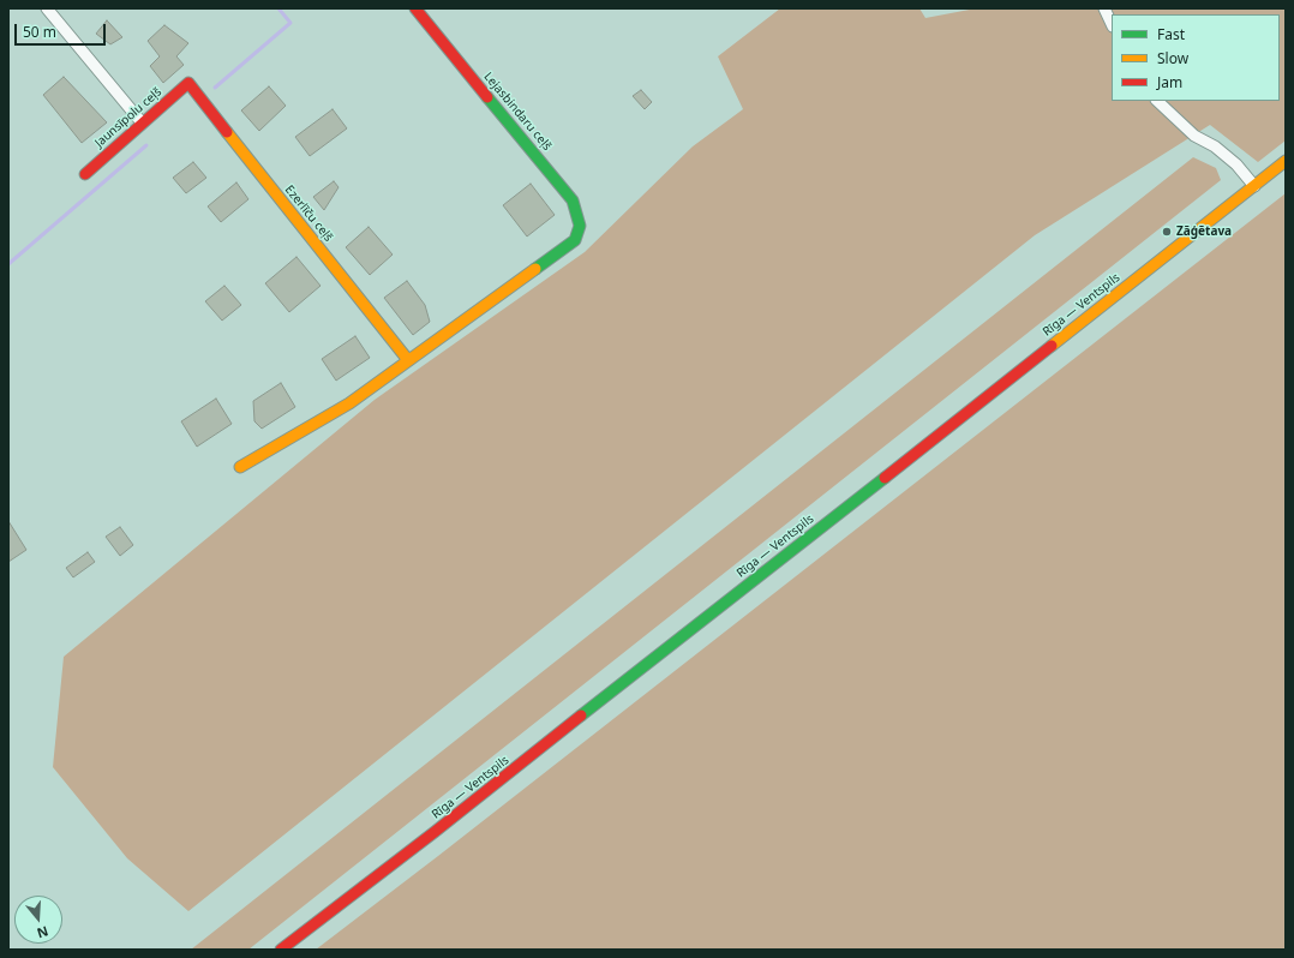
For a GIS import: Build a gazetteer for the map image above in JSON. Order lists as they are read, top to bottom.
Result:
{
  "streets": {
    "main road": [
      "Lejasbindaru ceļš",
      "Jaunsīpolu ceļš",
      "Ezerlīču ceļš",
      "Rīga — Ventspils"
    ]
  },
  "crossings": [
    ["Lejasbindaru ceļš", "Ezerlīču ceļš"],
    ["Jaunsīpolu ceļš", "Ezerlīču ceļš"]
  ],
  "places": ["Zāģētava"],
  "legend": ["Fast", "Slow", "Jam"],
  "scale_bar": "50 m",
  "north": "bottom"
}
